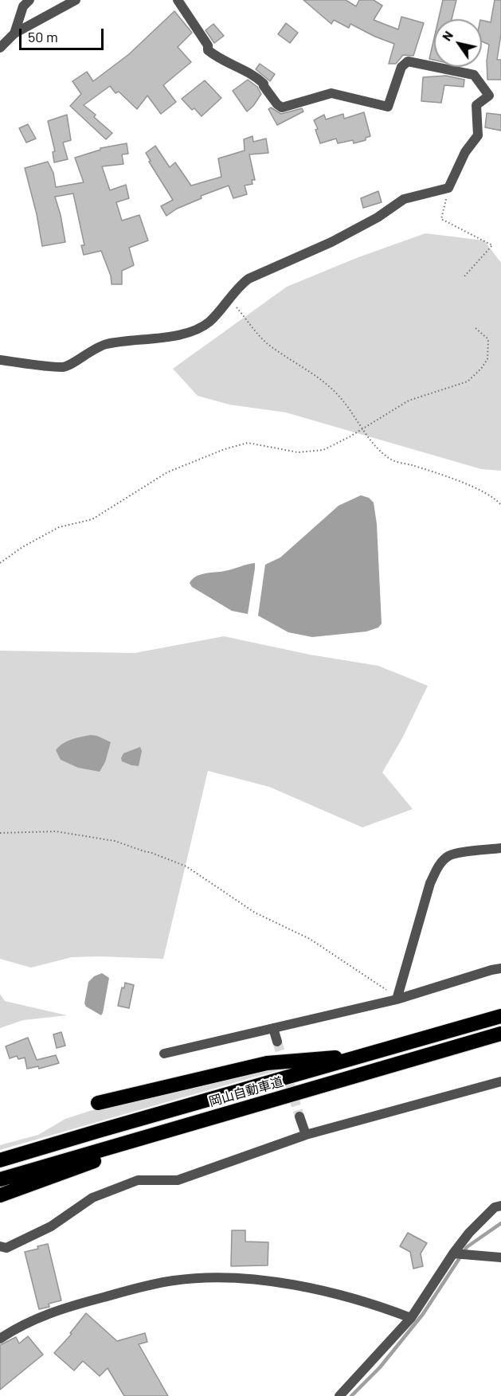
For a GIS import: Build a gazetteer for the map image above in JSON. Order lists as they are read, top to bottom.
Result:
{
  "streets": {
    "highway": ["岡山自動車道"]
  },
  "scale_bar": "50 m",
  "north": "top left"
}
